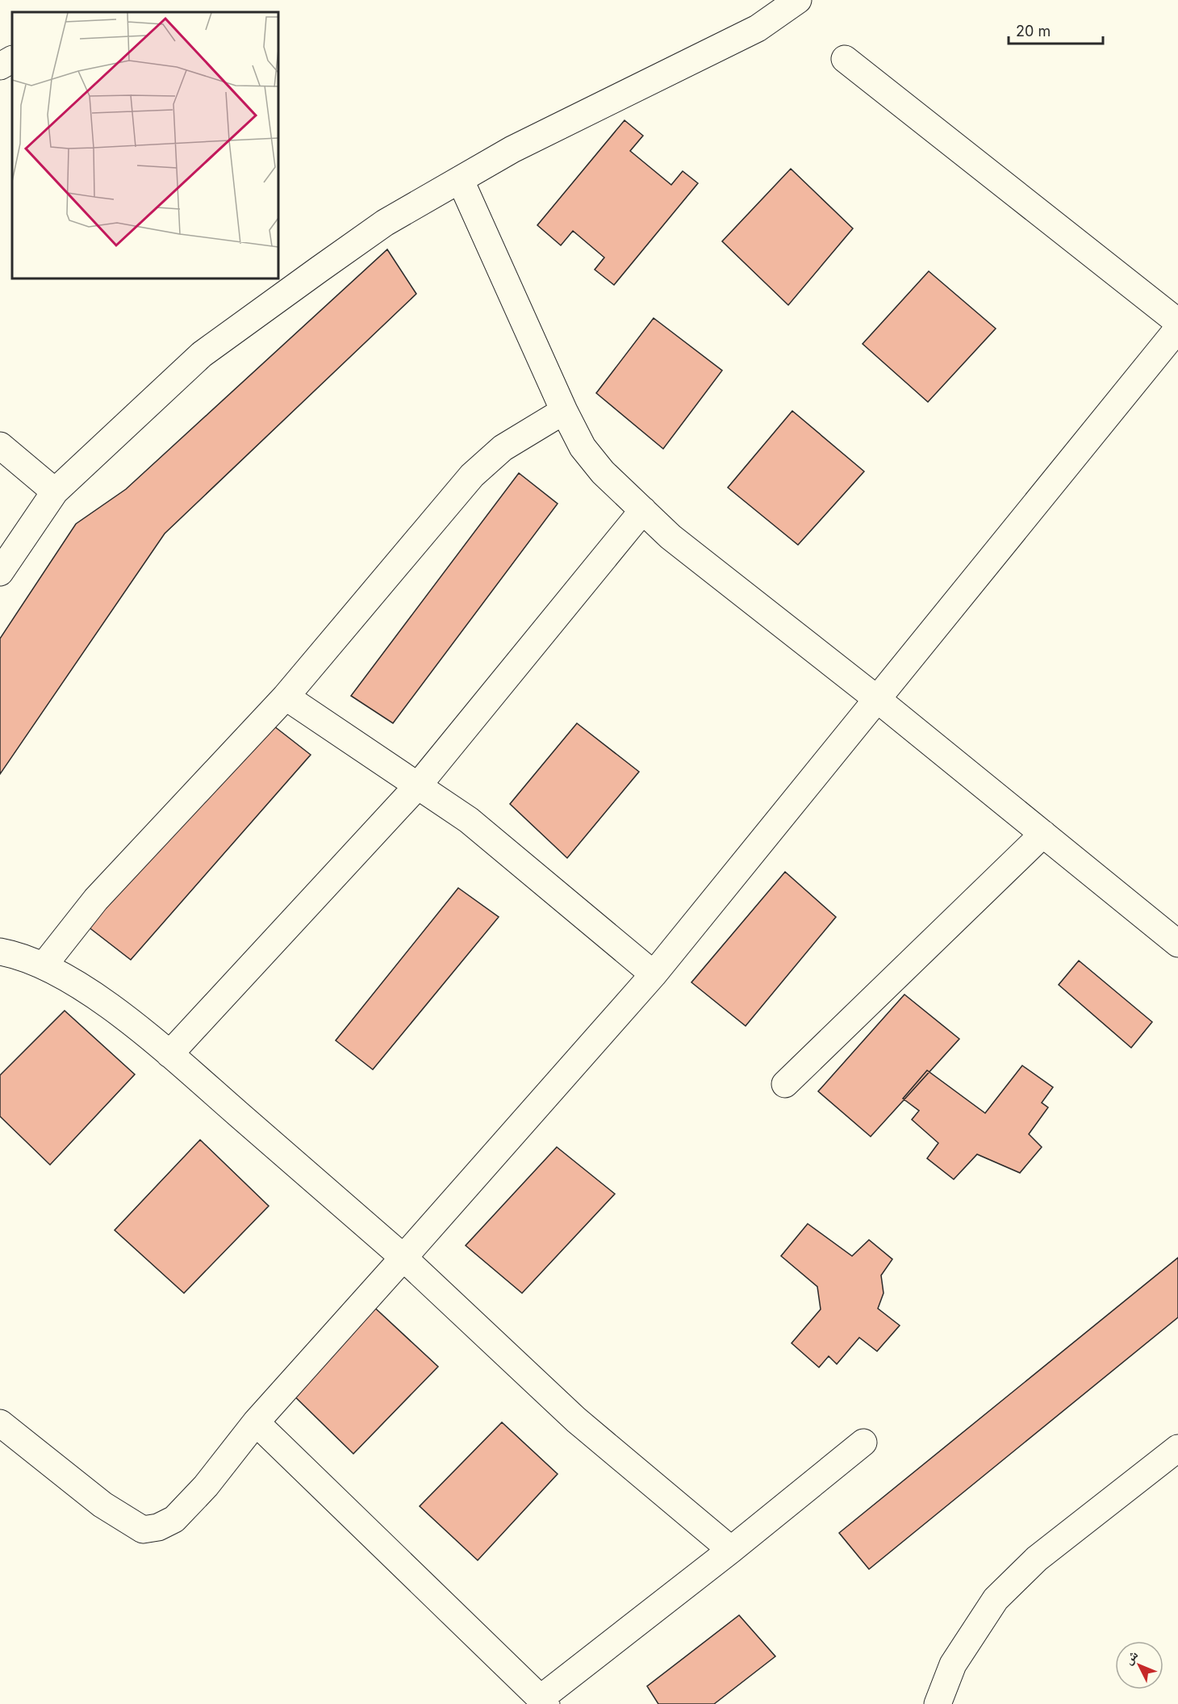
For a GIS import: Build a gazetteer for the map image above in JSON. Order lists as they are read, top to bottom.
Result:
{
  "scale_bar": "20 m",
  "north": "top left"
}
